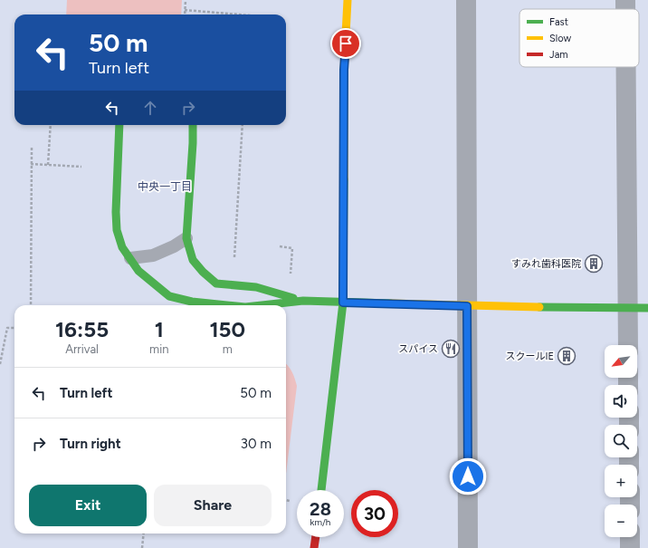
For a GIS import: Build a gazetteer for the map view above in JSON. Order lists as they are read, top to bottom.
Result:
{
  "districts": ["中央一丁目"],
  "places": {
    "building": ["すみれ歯科医院", "スクールIE"],
    "restaurant": ["スパイス"]
  },
  "legend": ["Fast", "Slow", "Jam"],
  "north": "bottom left",
  "page": {
    "turn": ["50 m", "Turn left"],
    "eta": [
      "16:55",
      "Arrival",
      "1",
      "min",
      "150",
      "m"
    ],
    "map_buttons": ["+", "−"],
    "list": [
      {
        "name": "Turn left",
        "value": "50 m"
      },
      {
        "name": "Turn right",
        "value": "30 m"
      }
    ],
    "buttons": ["Exit", "Share"],
    "speed": "28 km/h",
    "limit": "30"
  }
}
